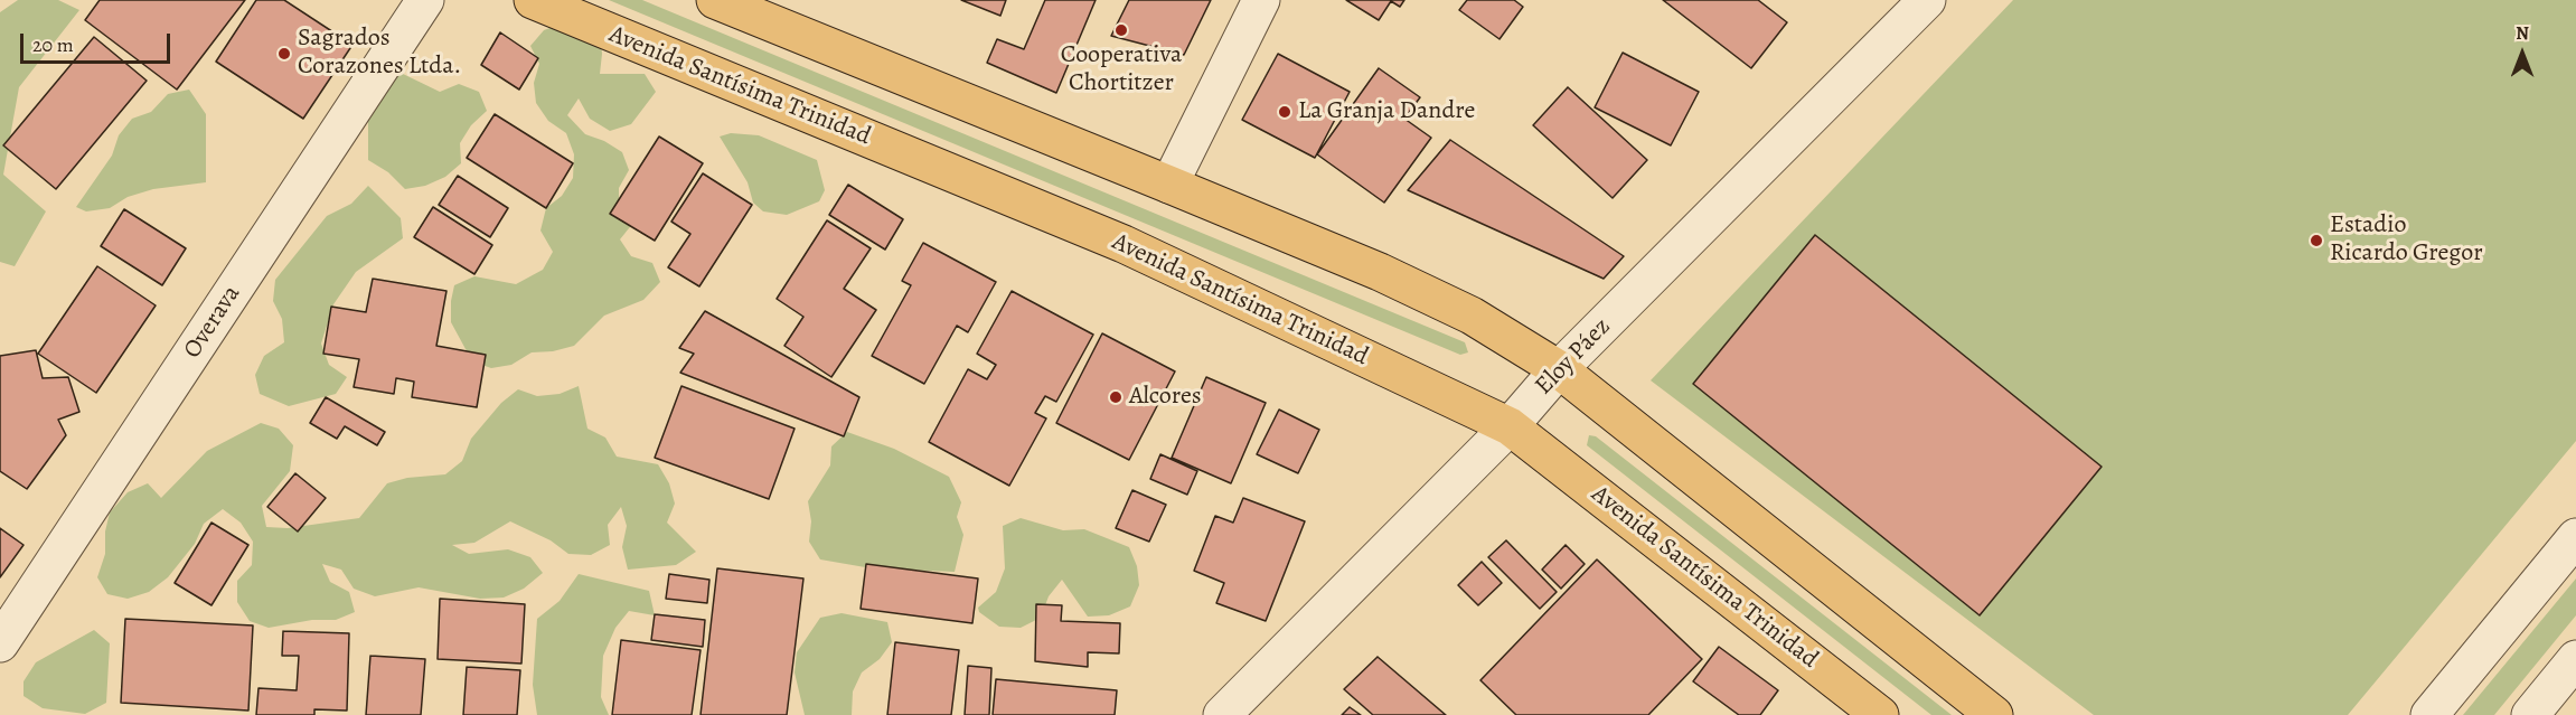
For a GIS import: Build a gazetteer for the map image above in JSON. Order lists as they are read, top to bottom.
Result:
{
  "streets": {
    "main road": ["Avenida Santísima Trinidad"],
    "street": ["Overava", "Eloy Páez"]
  },
  "crossings": [
    ["Avenida Santísima Trinidad", "Eloy Páez"]
  ],
  "places": [
    "Cooperativa Chortitzer",
    "Sagrados Corazones Ltda.",
    "La Granja Dandre",
    "Estadio Ricardo Gregor",
    "Alcores"
  ],
  "scale_bar": "20 m",
  "north": "top"
}
